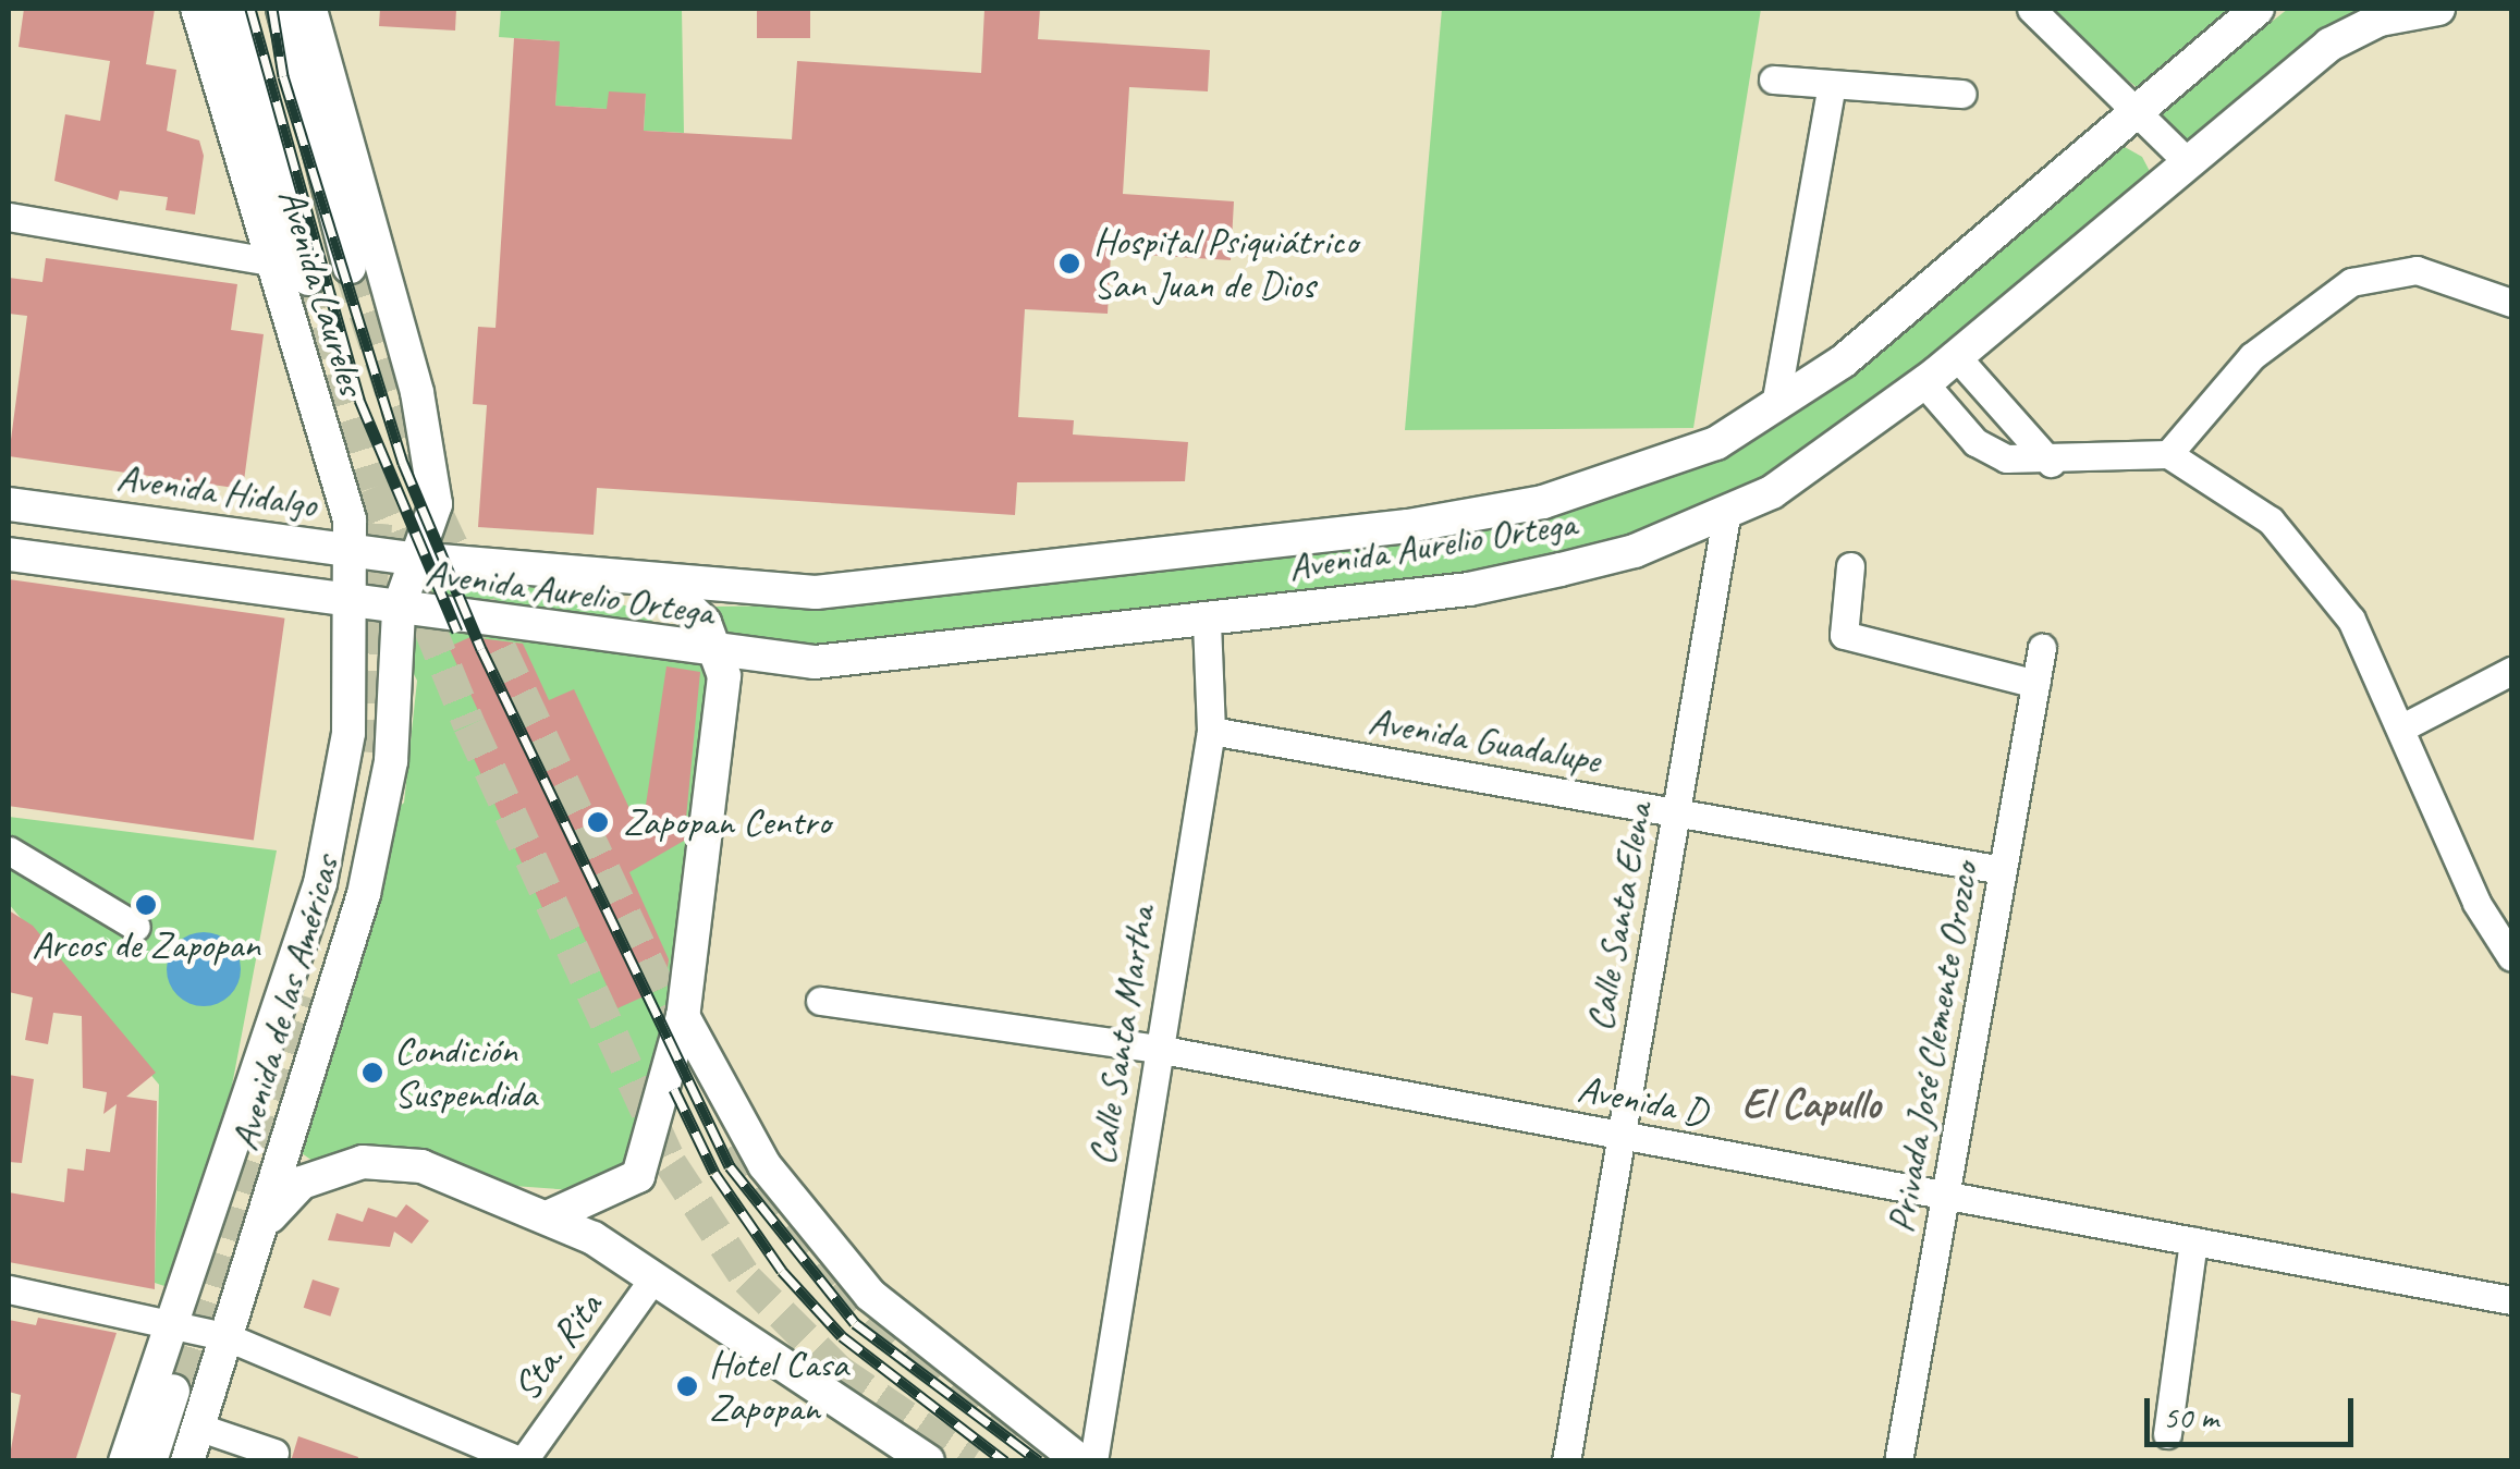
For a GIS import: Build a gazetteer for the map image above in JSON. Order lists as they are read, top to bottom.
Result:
{
  "streets": {
    "main road": [
      "Avenida Laureles",
      "Avenida Hidalgo",
      "Avenida Aurelio Ortega",
      "Avenida de las Américas"
    ],
    "street": [
      "Avenida Guadalupe",
      "Calle Santa Elena",
      "Calle Santa Martha",
      "Privada José Clemente Orozco",
      "Avenida D",
      "Sta. Rita"
    ]
  },
  "crossings": [
    ["Avenida Laureles", "Avenida Hidalgo"],
    ["Avenida Laureles", "Avenida Aurelio Ortega"],
    ["Avenida Laureles", "Avenida de las Américas"],
    ["Avenida Hidalgo", "Avenida Aurelio Ortega"],
    ["Avenida Hidalgo", "Avenida de las Américas"],
    ["Avenida Aurelio Ortega", "Calle Santa Elena"],
    ["Avenida Aurelio Ortega", "Avenida de las Américas"],
    ["Avenida Aurelio Ortega", "Calle Santa Martha"],
    ["Avenida Guadalupe", "Calle Santa Elena"],
    ["Avenida Guadalupe", "Calle Santa Martha"],
    ["Avenida Guadalupe", "Privada José Clemente Orozco"],
    ["Calle Santa Elena", "Avenida D"],
    ["Calle Santa Martha", "Avenida D"],
    ["Privada José Clemente Orozco", "Avenida D"]
  ],
  "districts": ["El Capullo"],
  "places": [
    "Hospital Psiquiátrico San Juan de Dios",
    "Zapopan Centro",
    "Arcos de Zapopan",
    "Condición Suspendida",
    "Hotel Casa Zapopan"
  ],
  "scale_bar": "50 m"
}
